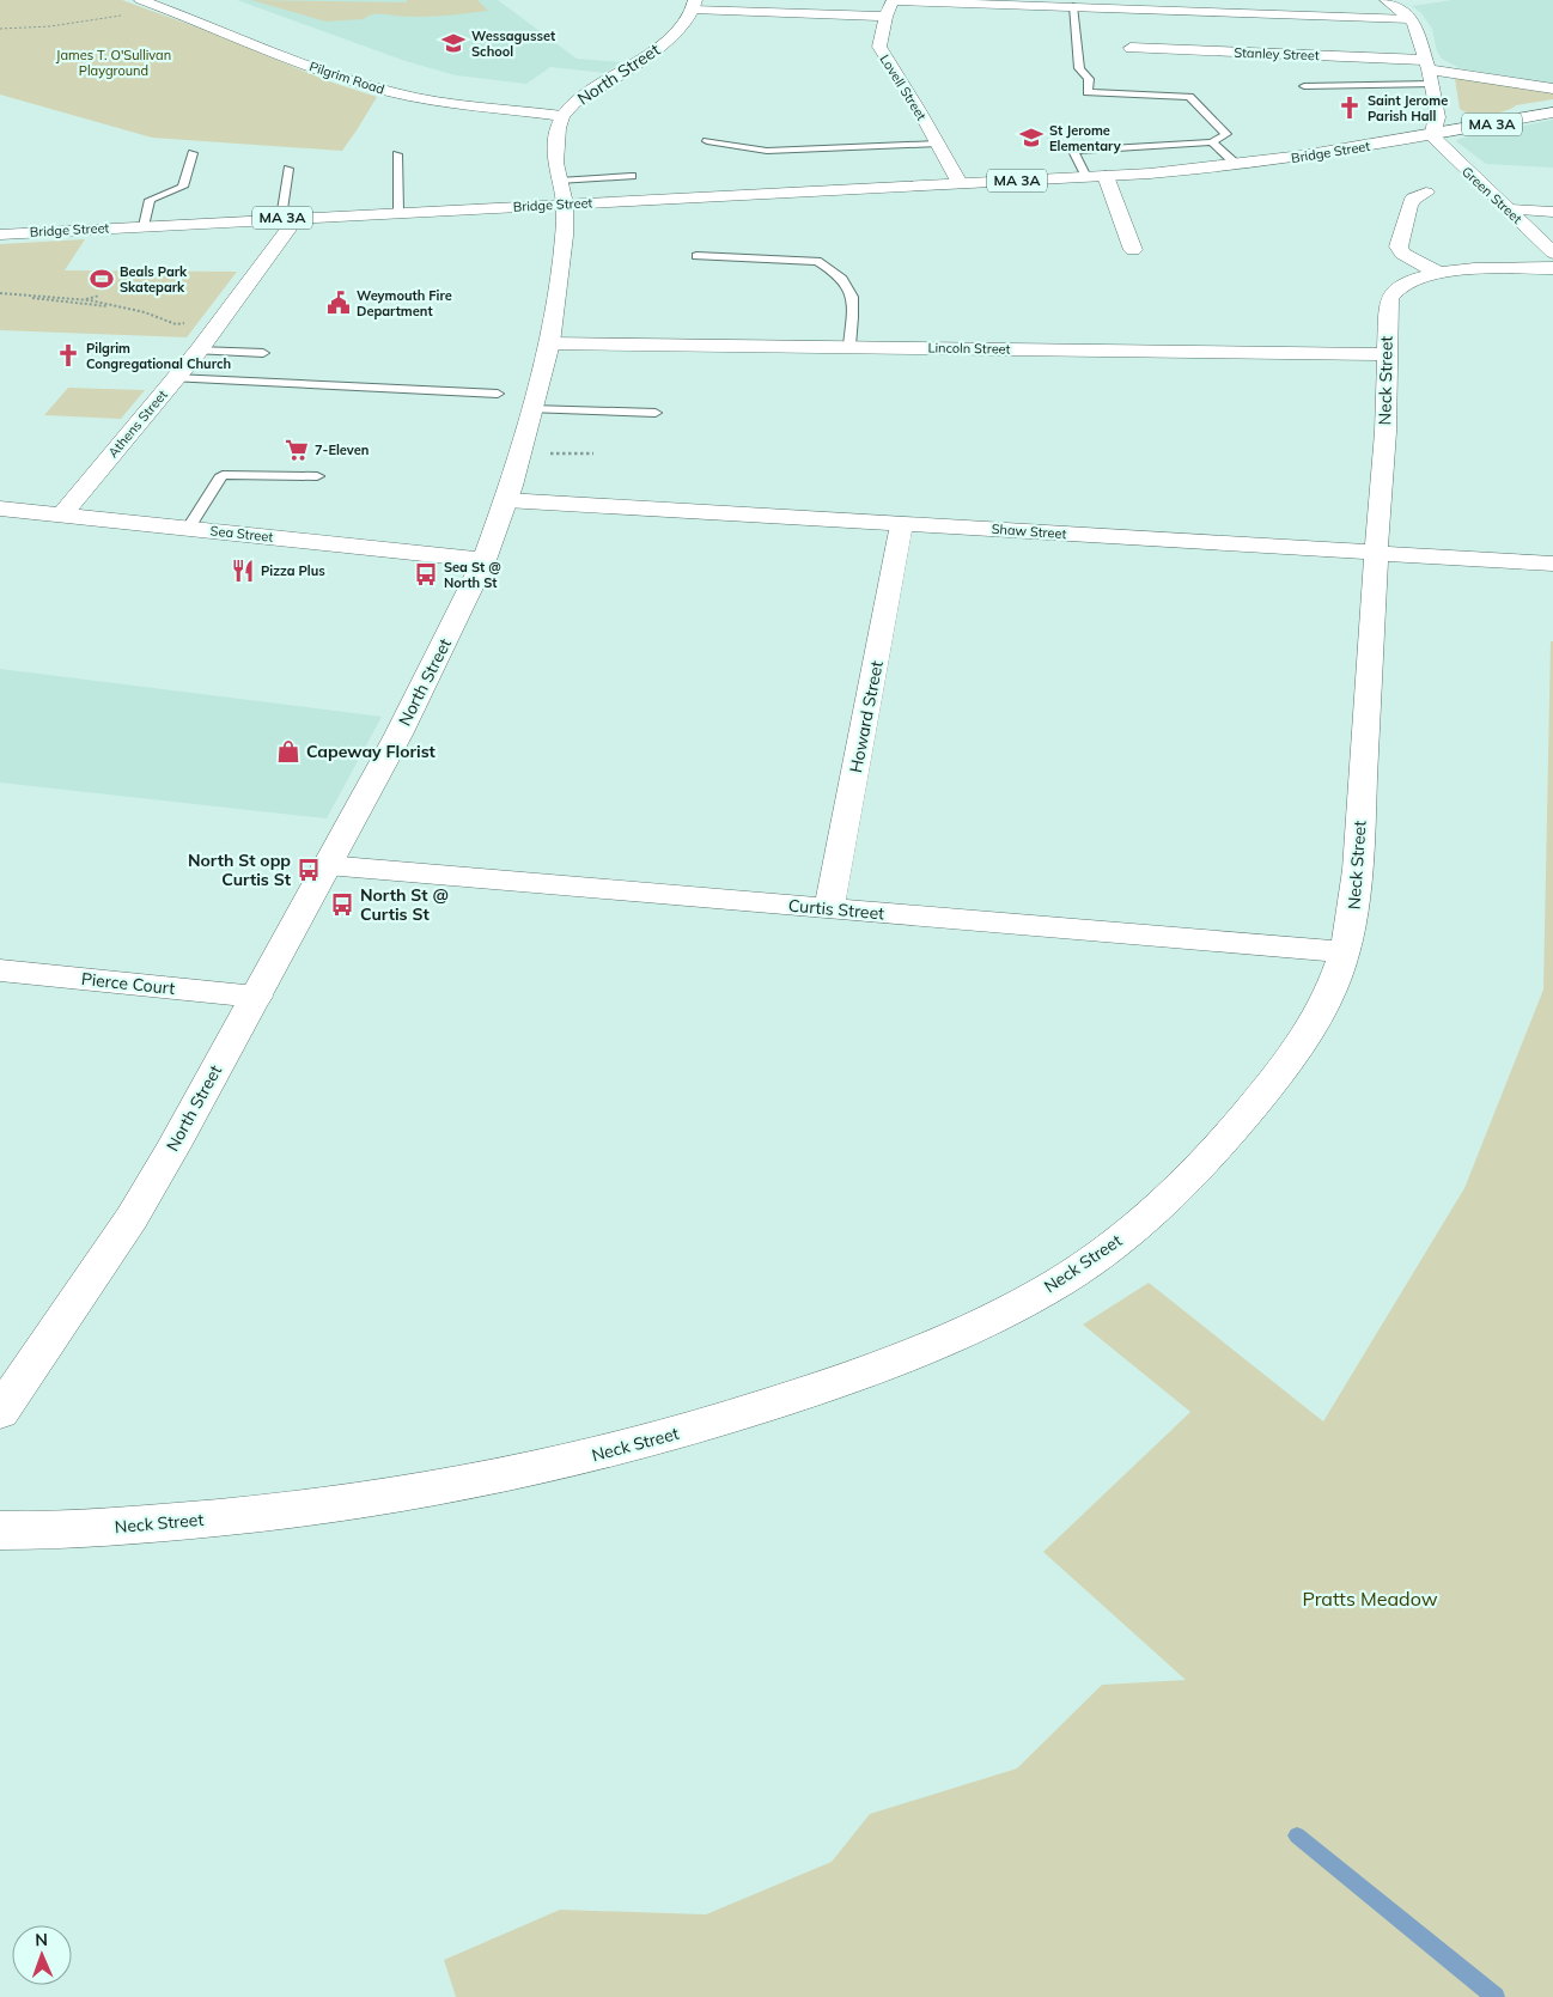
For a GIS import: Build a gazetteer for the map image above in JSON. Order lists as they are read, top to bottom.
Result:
{
  "streets": {
    "street": [
      "Stanley Street",
      "North Street",
      "Pilgrim Road",
      "Lovell Street",
      "MA 3A",
      "Bridge Street",
      "Green Street",
      "Lincoln Street",
      "Neck Street",
      "Athens Street",
      "Shaw Street",
      "Sea Street",
      "Howard Street",
      "Curtis Street",
      "Pierce Court"
    ]
  },
  "crossings": [
    ["North Street", "Pilgrim Road"],
    ["North Street", "Bridge Street"],
    ["North Street", "Lincoln Street"],
    ["North Street", "Shaw Street"],
    ["North Street", "Sea Street"],
    ["North Street", "Curtis Street"],
    ["North Street", "Pierce Court"],
    ["Lovell Street", "Bridge Street"],
    ["Bridge Street", "Green Street"],
    ["Bridge Street", "Athens Street"],
    ["Lincoln Street", "Neck Street"],
    ["Neck Street", "Shaw Street"],
    ["Neck Street", "Curtis Street"],
    ["Athens Street", "Sea Street"],
    ["Shaw Street", "Howard Street"],
    ["Howard Street", "Curtis Street"]
  ],
  "parks": ["James T. O'Sullivan Playground", "Pratts Meadow"],
  "places": {
    "school or university": ["Wessagusset School", "St Jerome Elementary"],
    "church": ["Saint Jerome Parish Hall", "Pilgrim Congregational Church"],
    "sports": ["Beals Park Skatepark"],
    "public building": ["Weymouth Fire Department"],
    "supermarket": ["7-Eleven"],
    "restaurant": ["Pizza Plus"],
    "bus stop": ["Sea St @ North St", "North St opp Curtis St", "North St @ Curtis St"],
    "shop": ["Capeway Florist"]
  },
  "north": "top"
}
